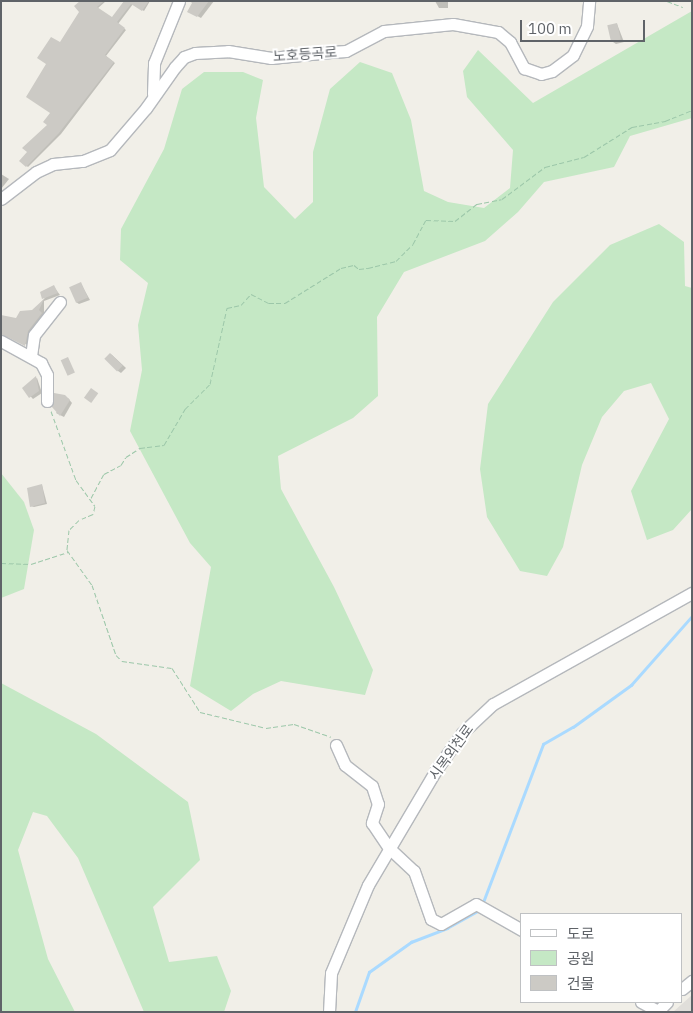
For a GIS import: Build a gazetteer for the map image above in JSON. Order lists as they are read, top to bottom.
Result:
{
  "streets": {
    "street": ["노호등곡로", "시목외천로"]
  },
  "legend": ["도로", "공원", "건물"],
  "scale_bar": "100 m"
}
